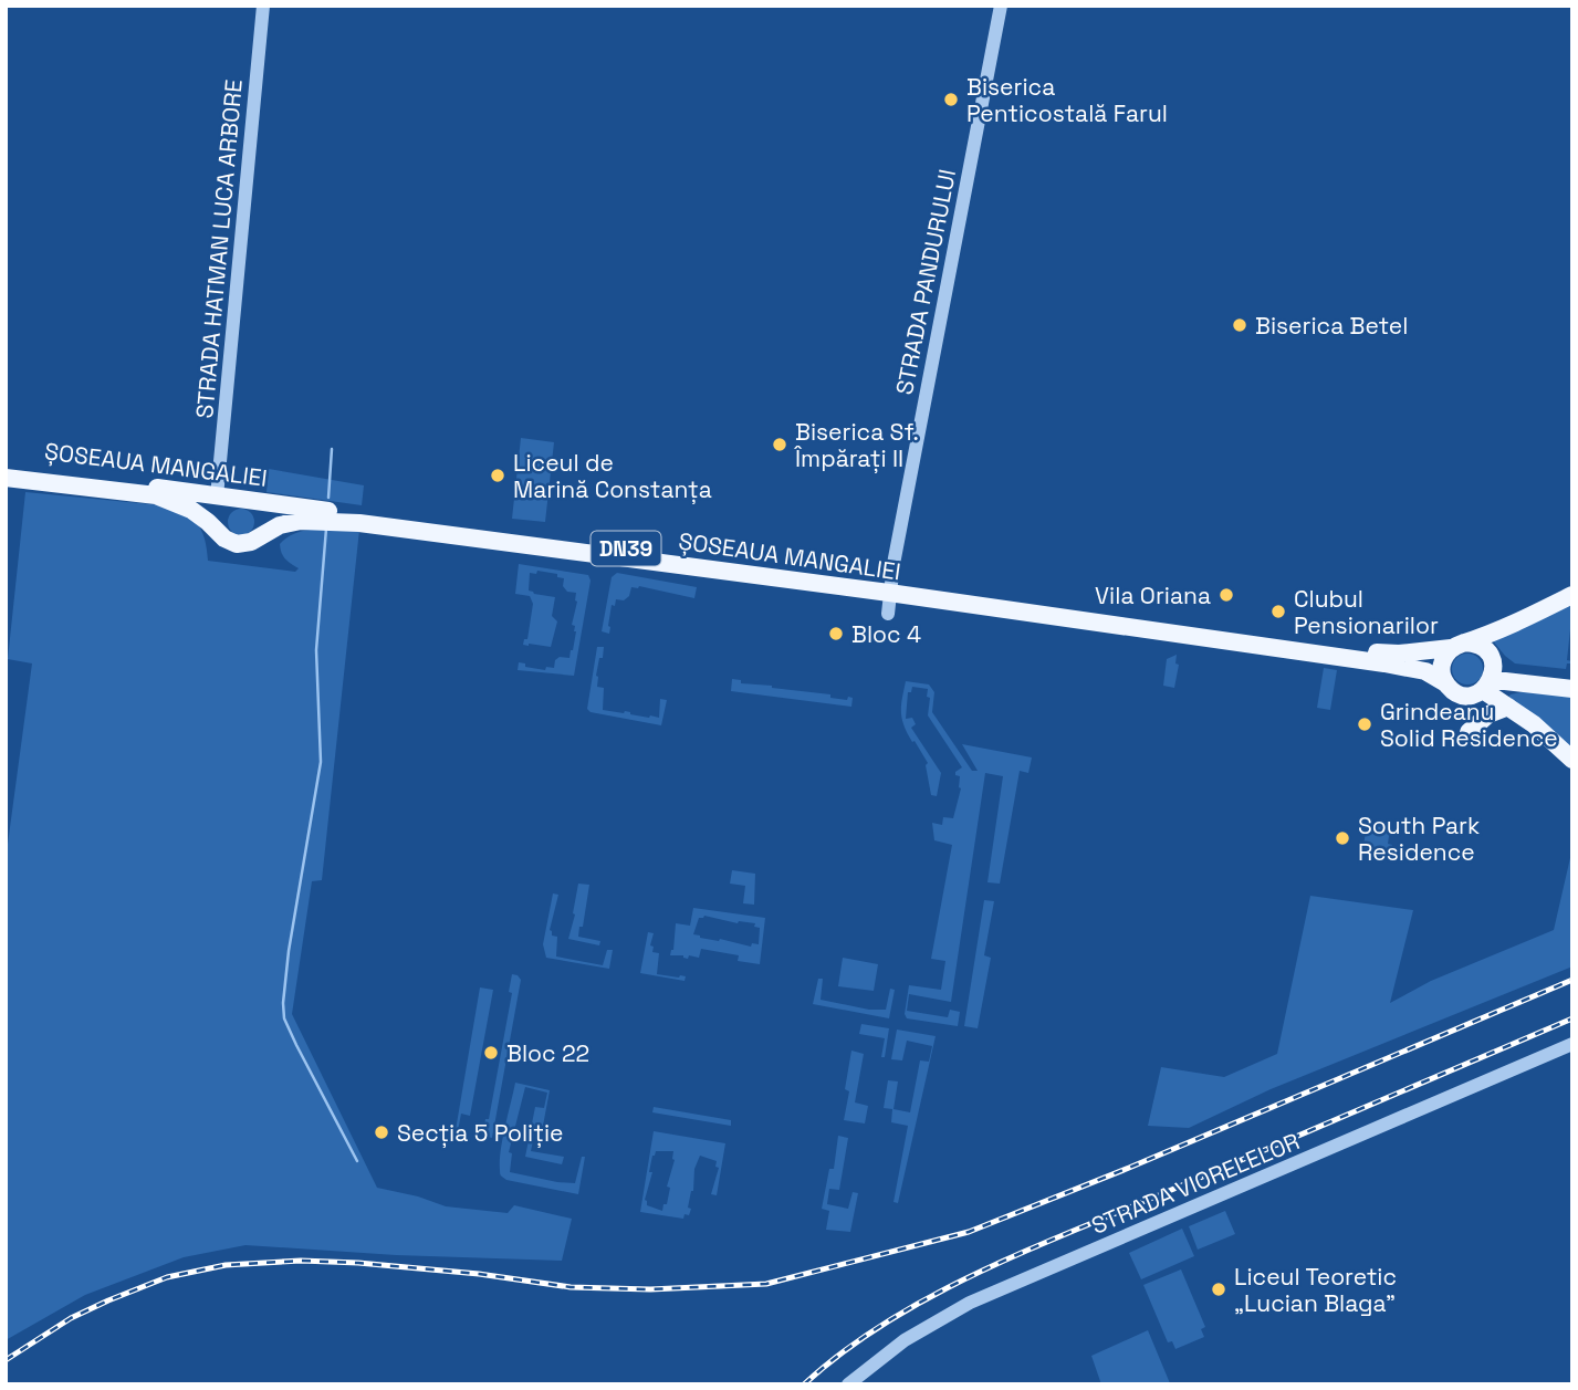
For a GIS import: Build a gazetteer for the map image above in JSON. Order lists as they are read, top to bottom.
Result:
{
  "streets": {
    "main road": ["ȘOSEAUA MANGALIEI", "DN39"],
    "street": ["STRADA HATMAN LUCA ARBORE", "STRADA PANDURULUI", "STRADA VIORELELOR"]
  },
  "crossings": [
    ["STRADA HATMAN LUCA ARBORE", "ȘOSEAUA MANGALIEI"],
    ["STRADA PANDURULUI", "ȘOSEAUA MANGALIEI"],
    ["ȘOSEAUA MANGALIEI", "DN39"]
  ],
  "places": [
    "Biserica Penticostală Farul",
    "Biserica Betel",
    "Biserica Sf. Împărați II",
    "Liceul de Marină Constanța",
    "Vila Oriana",
    "Clubul Pensionarilor",
    "Bloc 4",
    "Grindeanu Solid Residence",
    "South Park Residence",
    "Bloc 22",
    "Secția 5 Poliție",
    "Liceul Teoretic „Lucian Blaga”"
  ]
}
